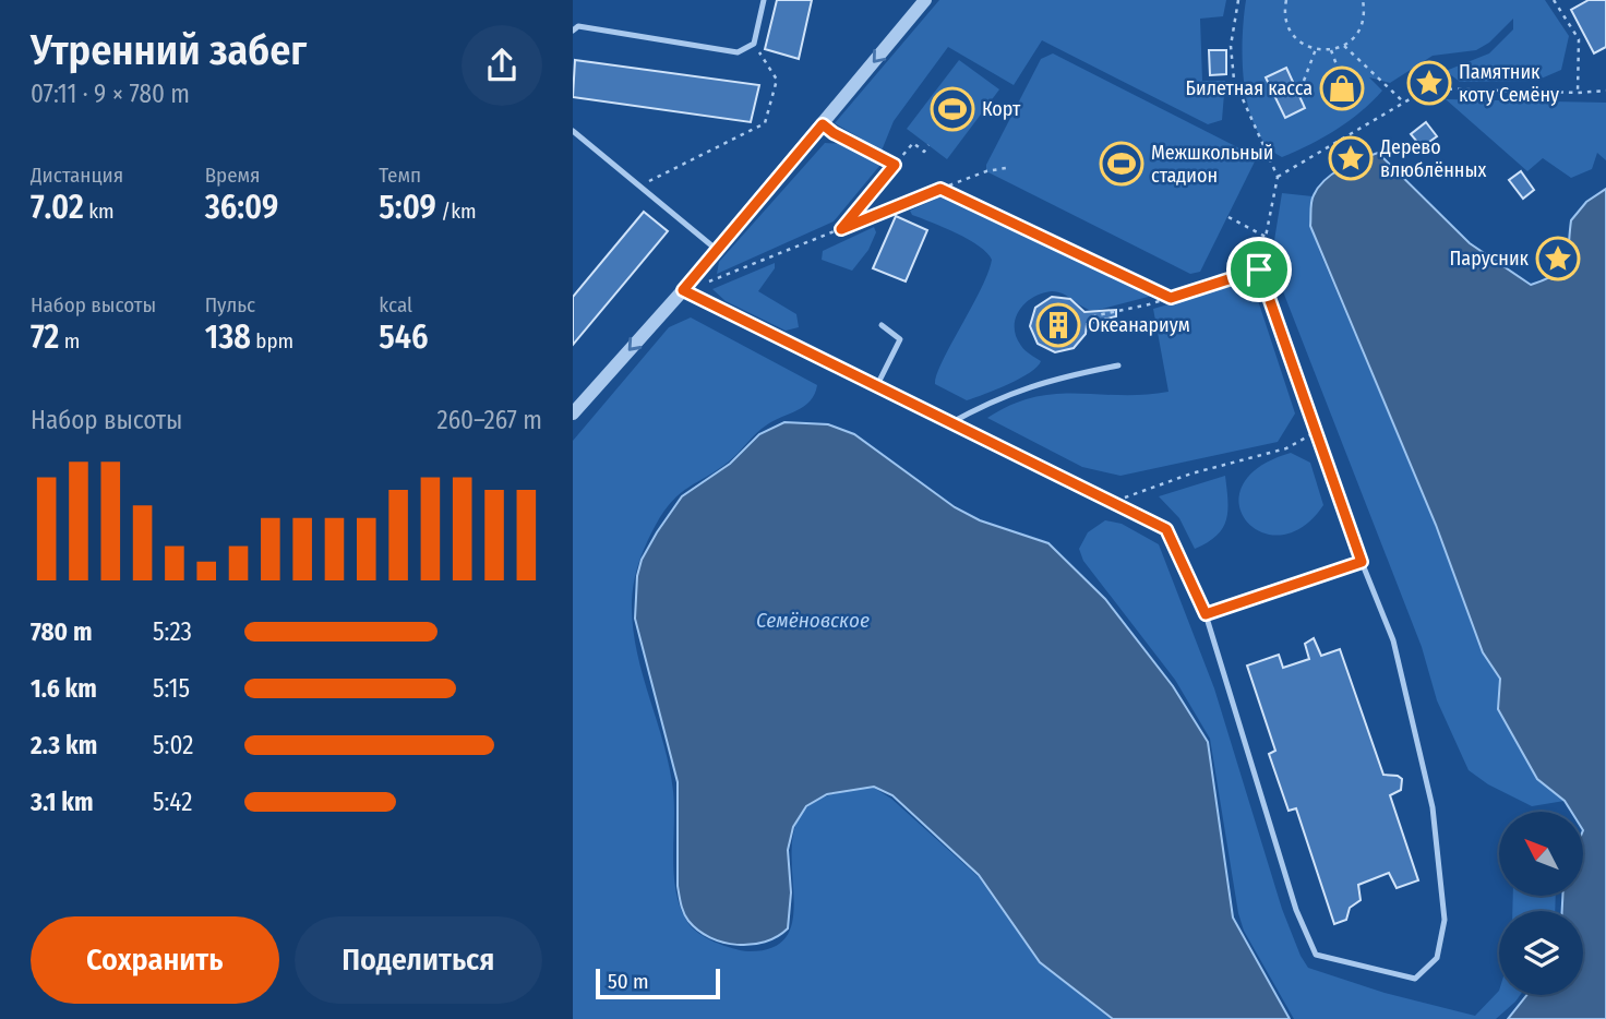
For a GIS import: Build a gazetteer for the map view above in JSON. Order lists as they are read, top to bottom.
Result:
{
  "water": ["Семёновское"],
  "places": {
    "place": ["Памятник коту Семёну", "Дерево влюблённых", "Парусник"],
    "shop": ["Билетная касса"],
    "sports": ["Корт", "Межшкольный стадион"],
    "building": ["Океанариум"]
  },
  "scale_bar": "50 m",
  "north": "top left",
  "page": {
    "heading": ["Утренний забег", "07:11 · 9 × 780 m"],
    "stats": [
      ["Дистанция", "7.02 km"],
      ["Время", "36:09"],
      ["Темп", "5:09 /km"],
      ["Набор высоты", "72 m"],
      ["Пульс", "138 bpm"],
      ["kcal", "546"]
    ],
    "chart": ["Набор высоты", "260–267 m"],
    "list": [
      {
        "name": "780 m",
        "note": "5:23"
      },
      {
        "name": "1.6 km",
        "note": "5:15"
      },
      {
        "name": "2.3 km",
        "note": "5:02"
      },
      {
        "name": "3.1 km",
        "note": "5:42"
      }
    ],
    "buttons": ["Сохранить", "Поделиться"],
    "scale": "50 m"
  }
}
